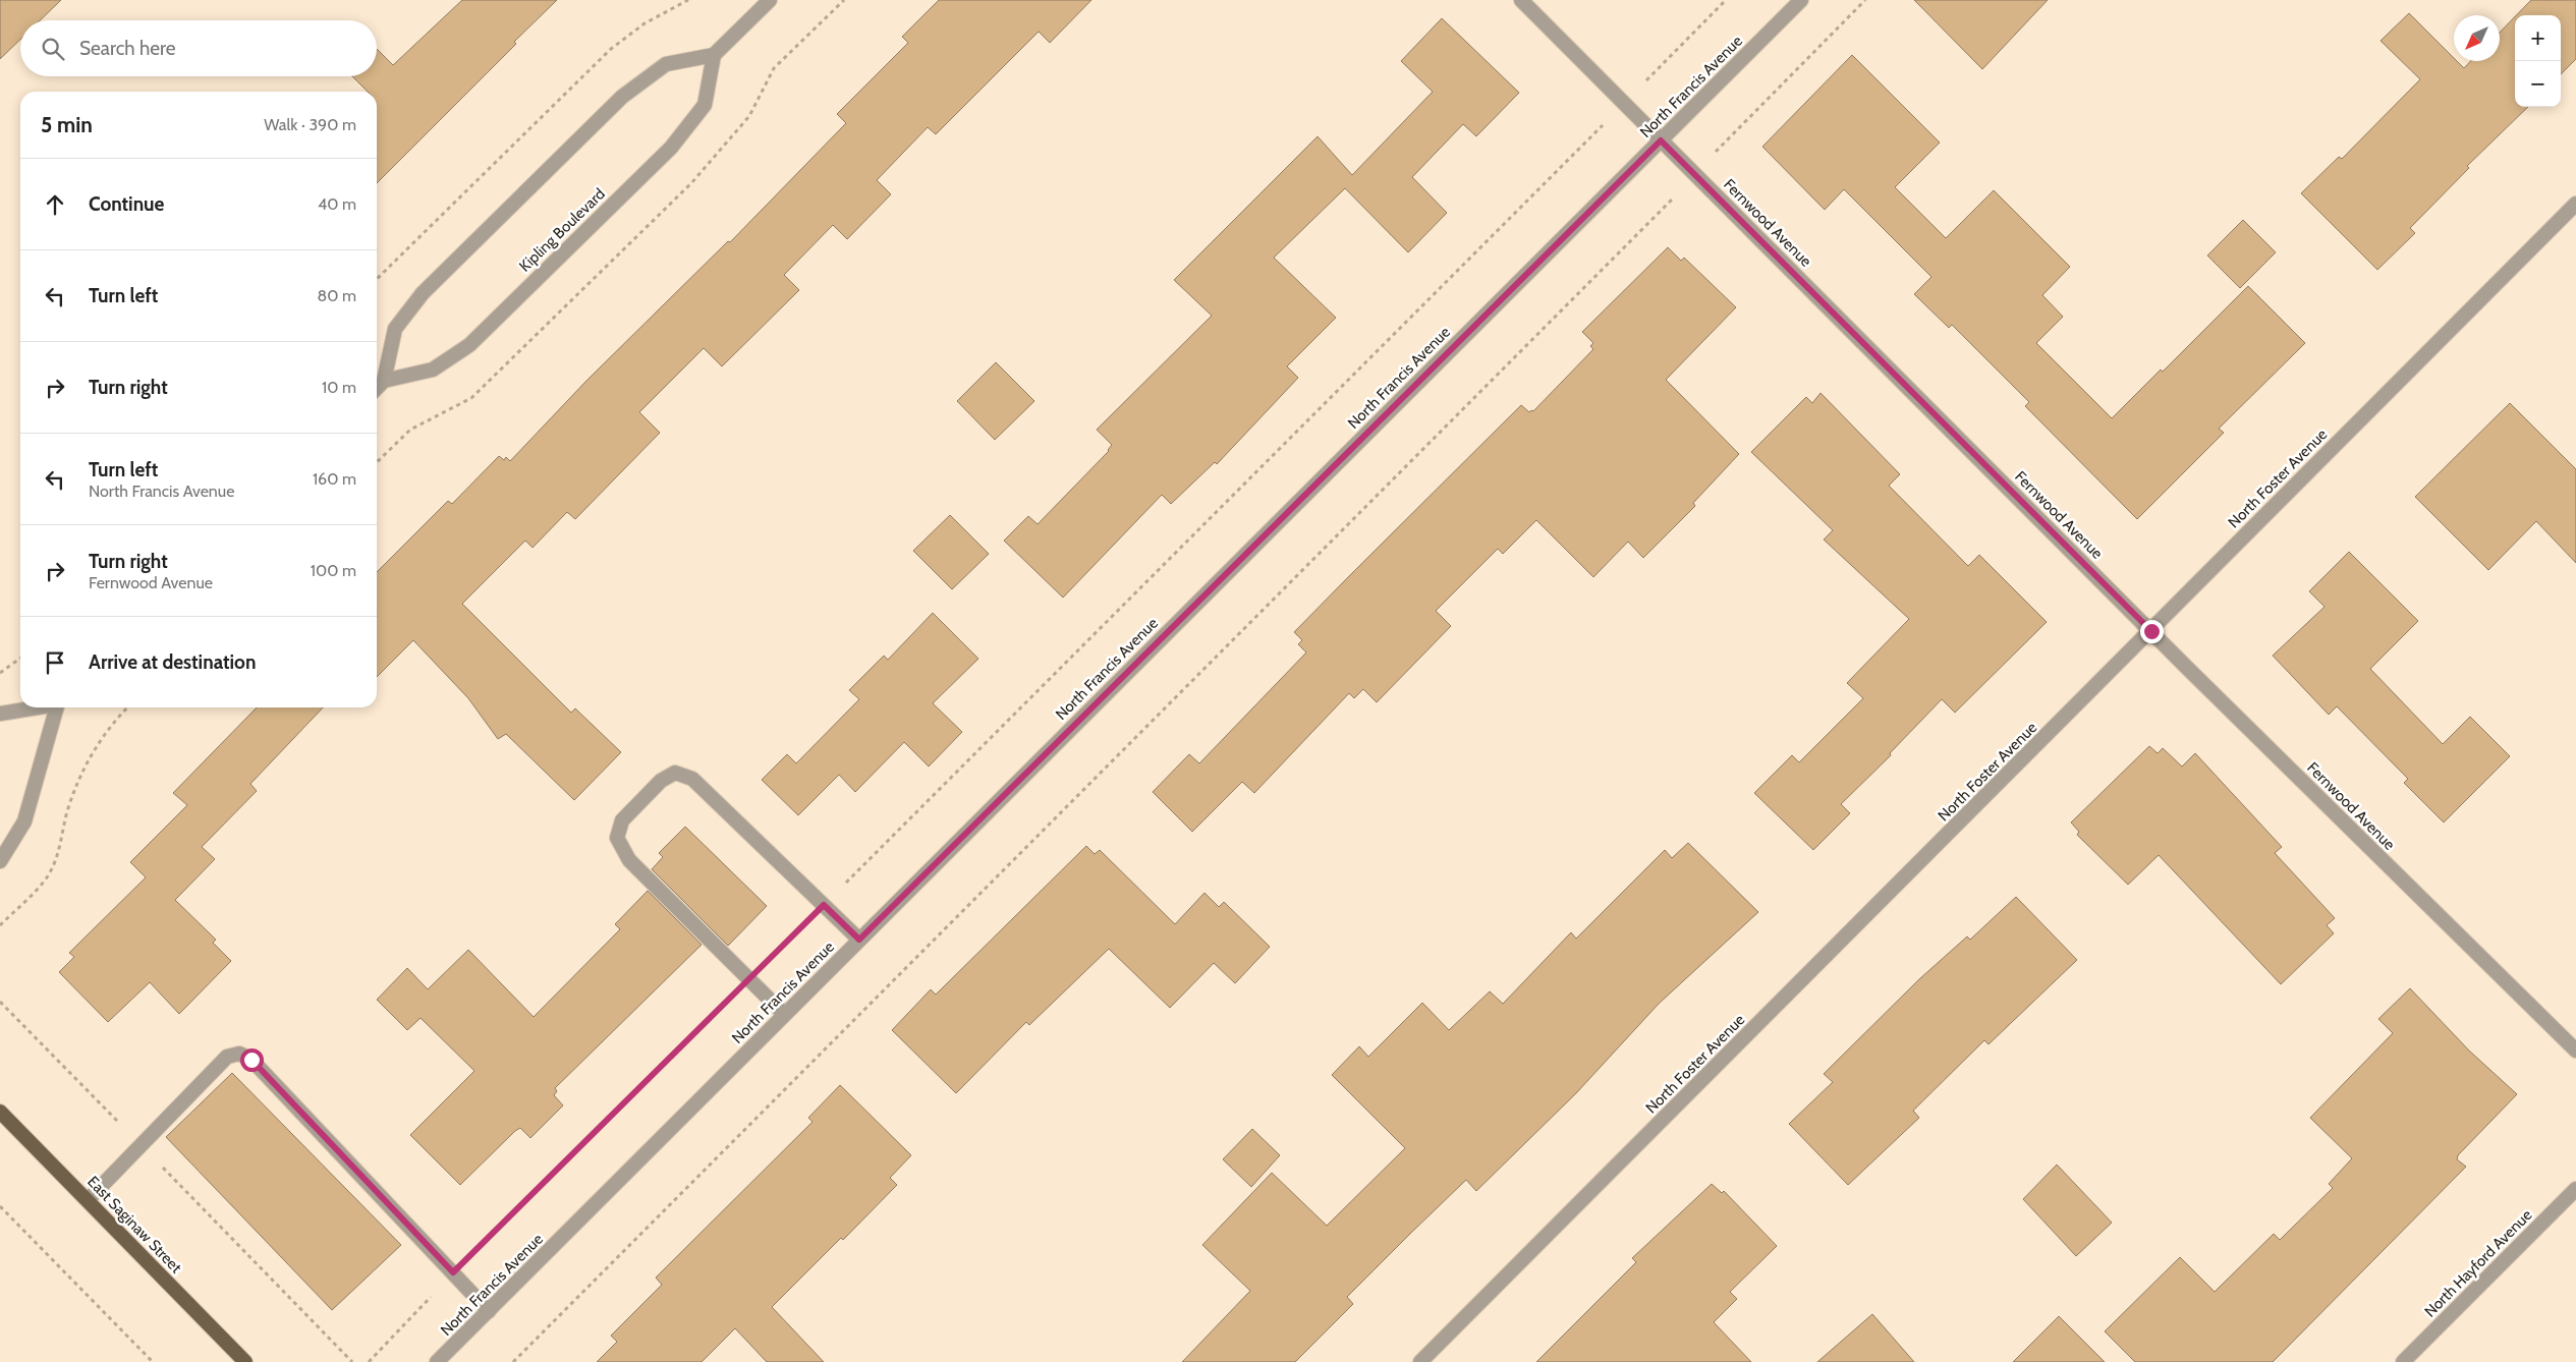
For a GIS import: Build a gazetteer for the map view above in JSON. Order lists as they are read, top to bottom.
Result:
{
  "streets": {
    "main road": ["East Saginaw Street"],
    "street": [
      "North Francis Avenue",
      "Fernwood Avenue",
      "Kipling Boulevard",
      "North Foster Avenue",
      "North Hayford Avenue"
    ]
  },
  "crossings": [
    ["North Francis Avenue", "Fernwood Avenue"],
    ["Fernwood Avenue", "North Foster Avenue"]
  ],
  "north": "bottom left",
  "page": {
    "map_buttons": ["+", "−"],
    "search": "Search here",
    "heading": ["5 min", "Walk · 390 m"],
    "list": [
      ["Continue", "40 m"],
      ["Turn left", "80 m"],
      ["Turn right", "10 m"],
      ["Turn left", "North Francis Avenue", "160 m"],
      ["Turn right", "Fernwood Avenue", "100 m"],
      "Arrive at destination"
    ]
  }
}
